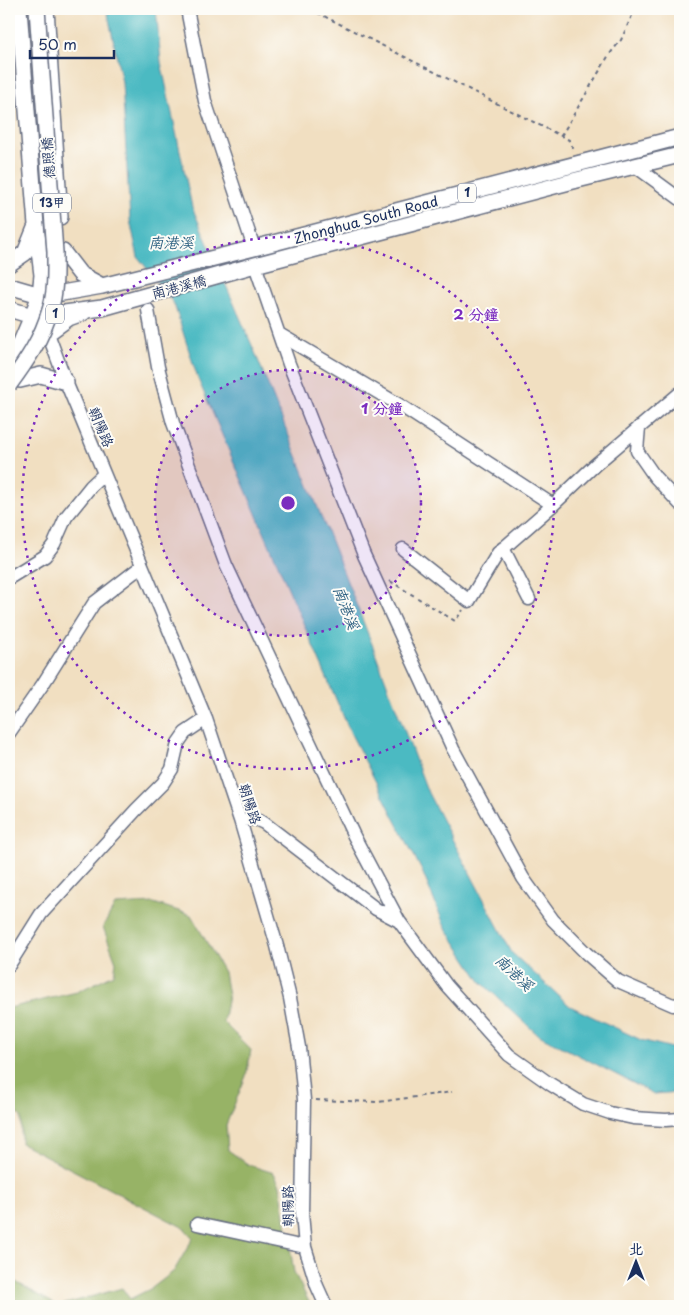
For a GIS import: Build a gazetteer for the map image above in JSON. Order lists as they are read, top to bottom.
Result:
{
  "streets": {
    "main road": [
      "德照橋",
      "1",
      "13甲",
      "Zhonghua South Road",
      "南港溪橋"
    ],
    "street": ["朝陽路"]
  },
  "crossings": [
    ["1", "南港溪橋"],
    ["Zhonghua South Road", "南港溪橋"]
  ],
  "water": ["南港溪"],
  "scale_bar": "50 m",
  "north": "top",
  "rings": ["2 分鐘", "1 分鐘"]
}
